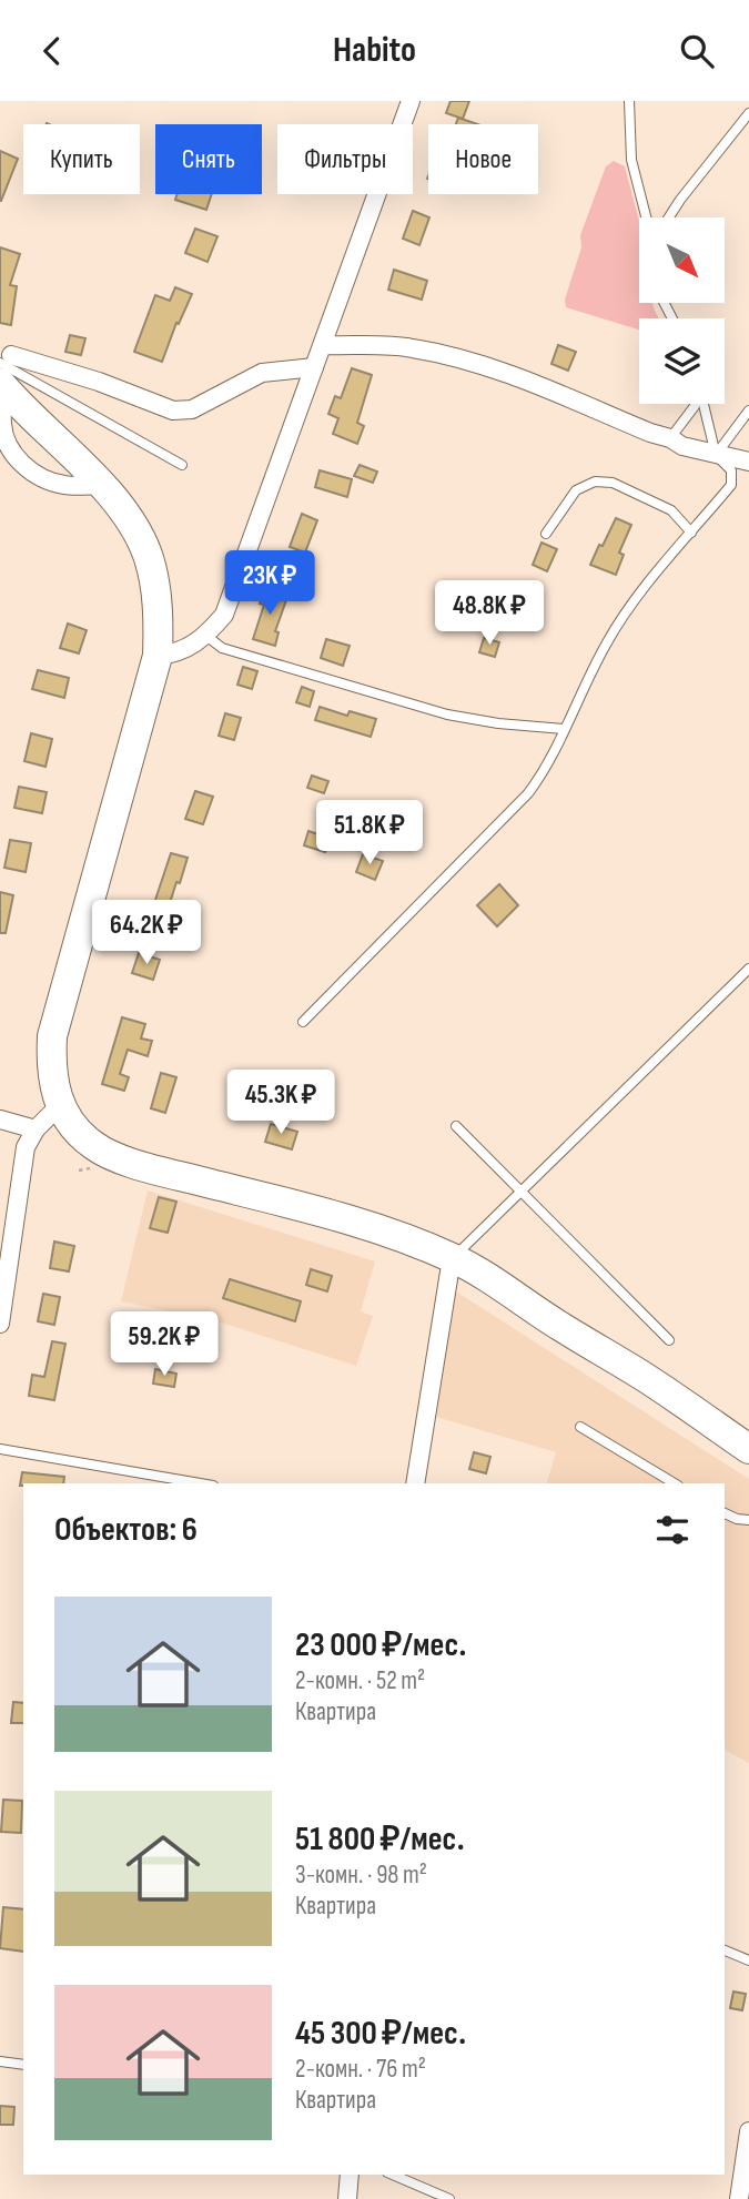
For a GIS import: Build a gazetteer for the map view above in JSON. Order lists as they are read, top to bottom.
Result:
{
  "north": "bottom right",
  "page": {
    "header": "Habito",
    "chip": [
      "Купить",
      "Снять",
      "Фильтры",
      "Новое"
    ],
    "price": [
      "23K ₽",
      "48.8K ₽",
      "51.8K ₽",
      "64.2K ₽",
      "45.3K ₽",
      "59.2K ₽"
    ],
    "heading": "Объектов: 6",
    "list": [
      {
        "name": "23 000 ₽/мес.",
        "note": "2-комн. · 52 m² · Квартира"
      },
      {
        "name": "51 800 ₽/мес.",
        "note": "3-комн. · 98 m² · Квартира"
      },
      {
        "name": "45 300 ₽/мес.",
        "note": "2-комн. · 76 m² · Квартира"
      }
    ]
  }
}
